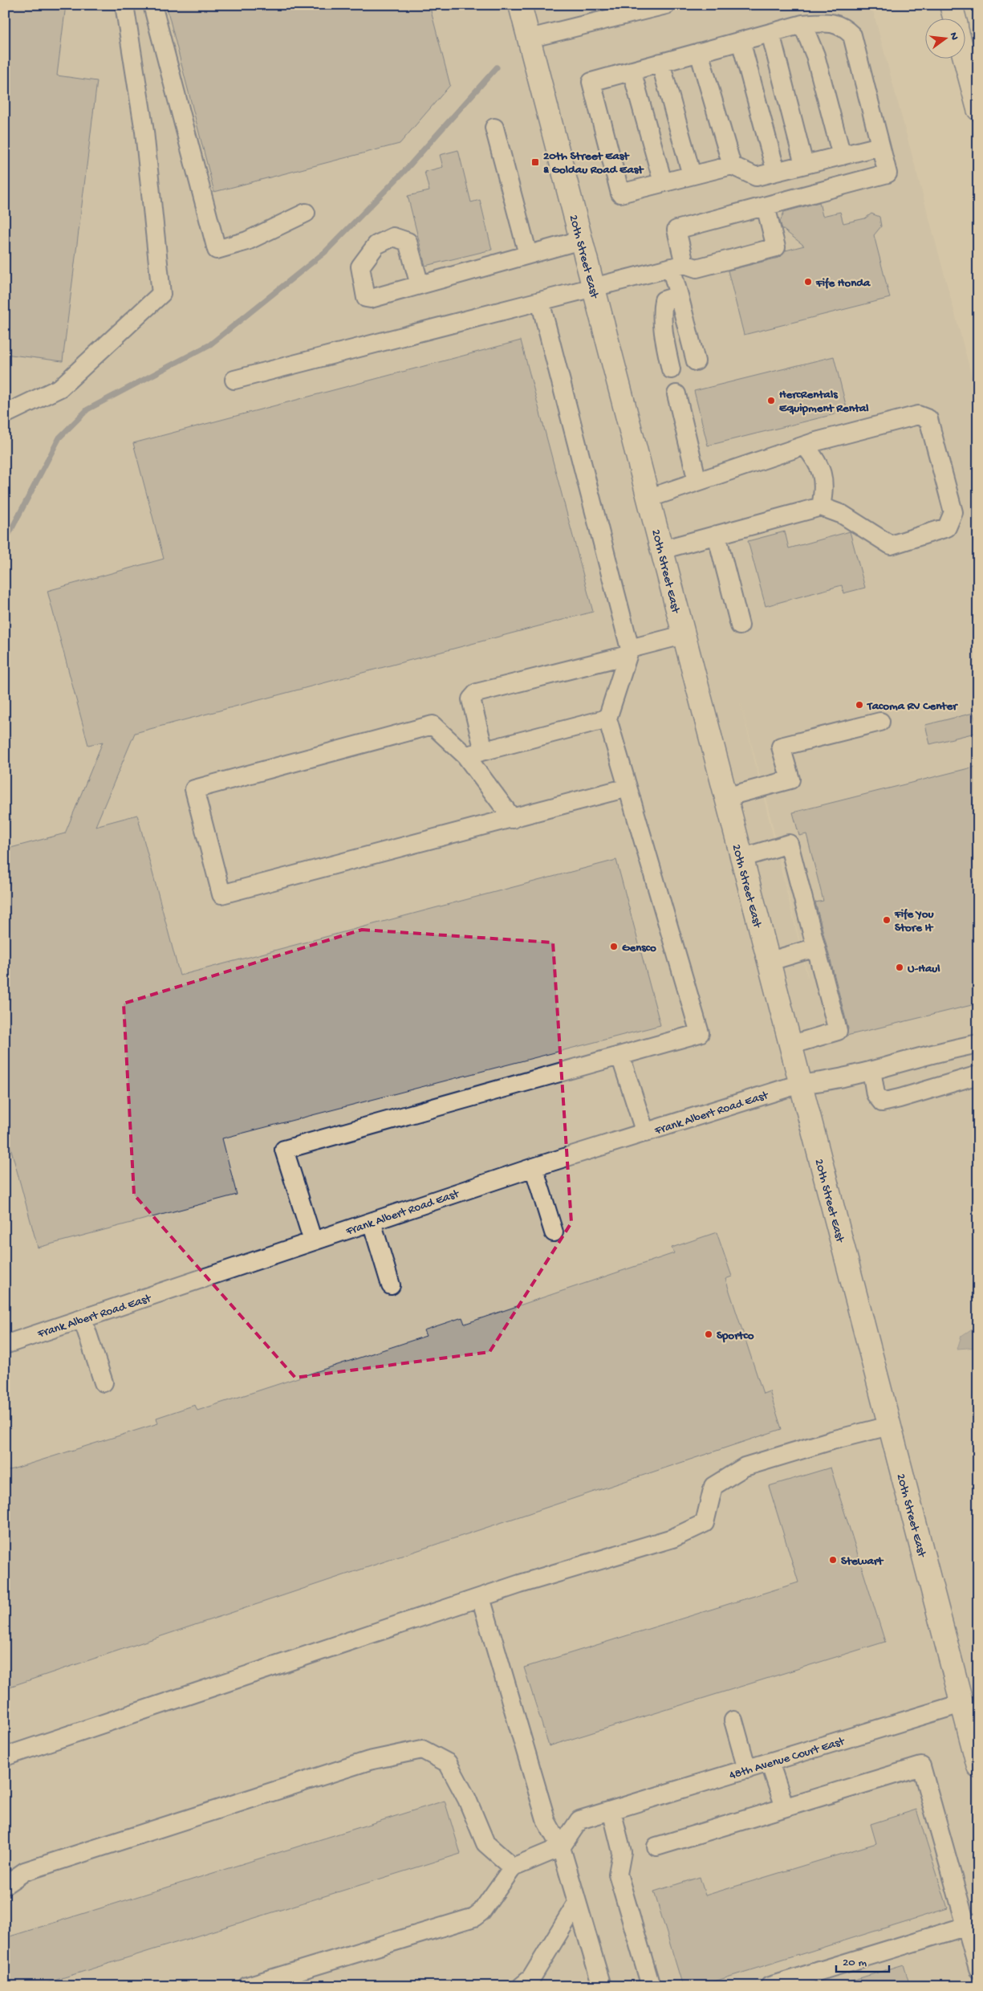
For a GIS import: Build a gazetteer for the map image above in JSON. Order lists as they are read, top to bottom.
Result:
{
  "streets": {
    "main road": ["20th Street East"],
    "street": ["Frank Albert Road East", "48th Avenue Court East"]
  },
  "crossings": [
    ["20th Street East", "Frank Albert Road East"],
    ["20th Street East", "48th Avenue Court East"]
  ],
  "places": {
    "transit": ["20th Street East & Goldau Road East"],
    "other": [
      "Fife Honda",
      "HercRentals Equipment Rental",
      "Tacoma RV Center",
      "Fife You Store It",
      "Gensco",
      "U-Haul",
      "Sportco",
      "Stewart"
    ]
  },
  "scale_bar": "20 m",
  "north": "right"
}
